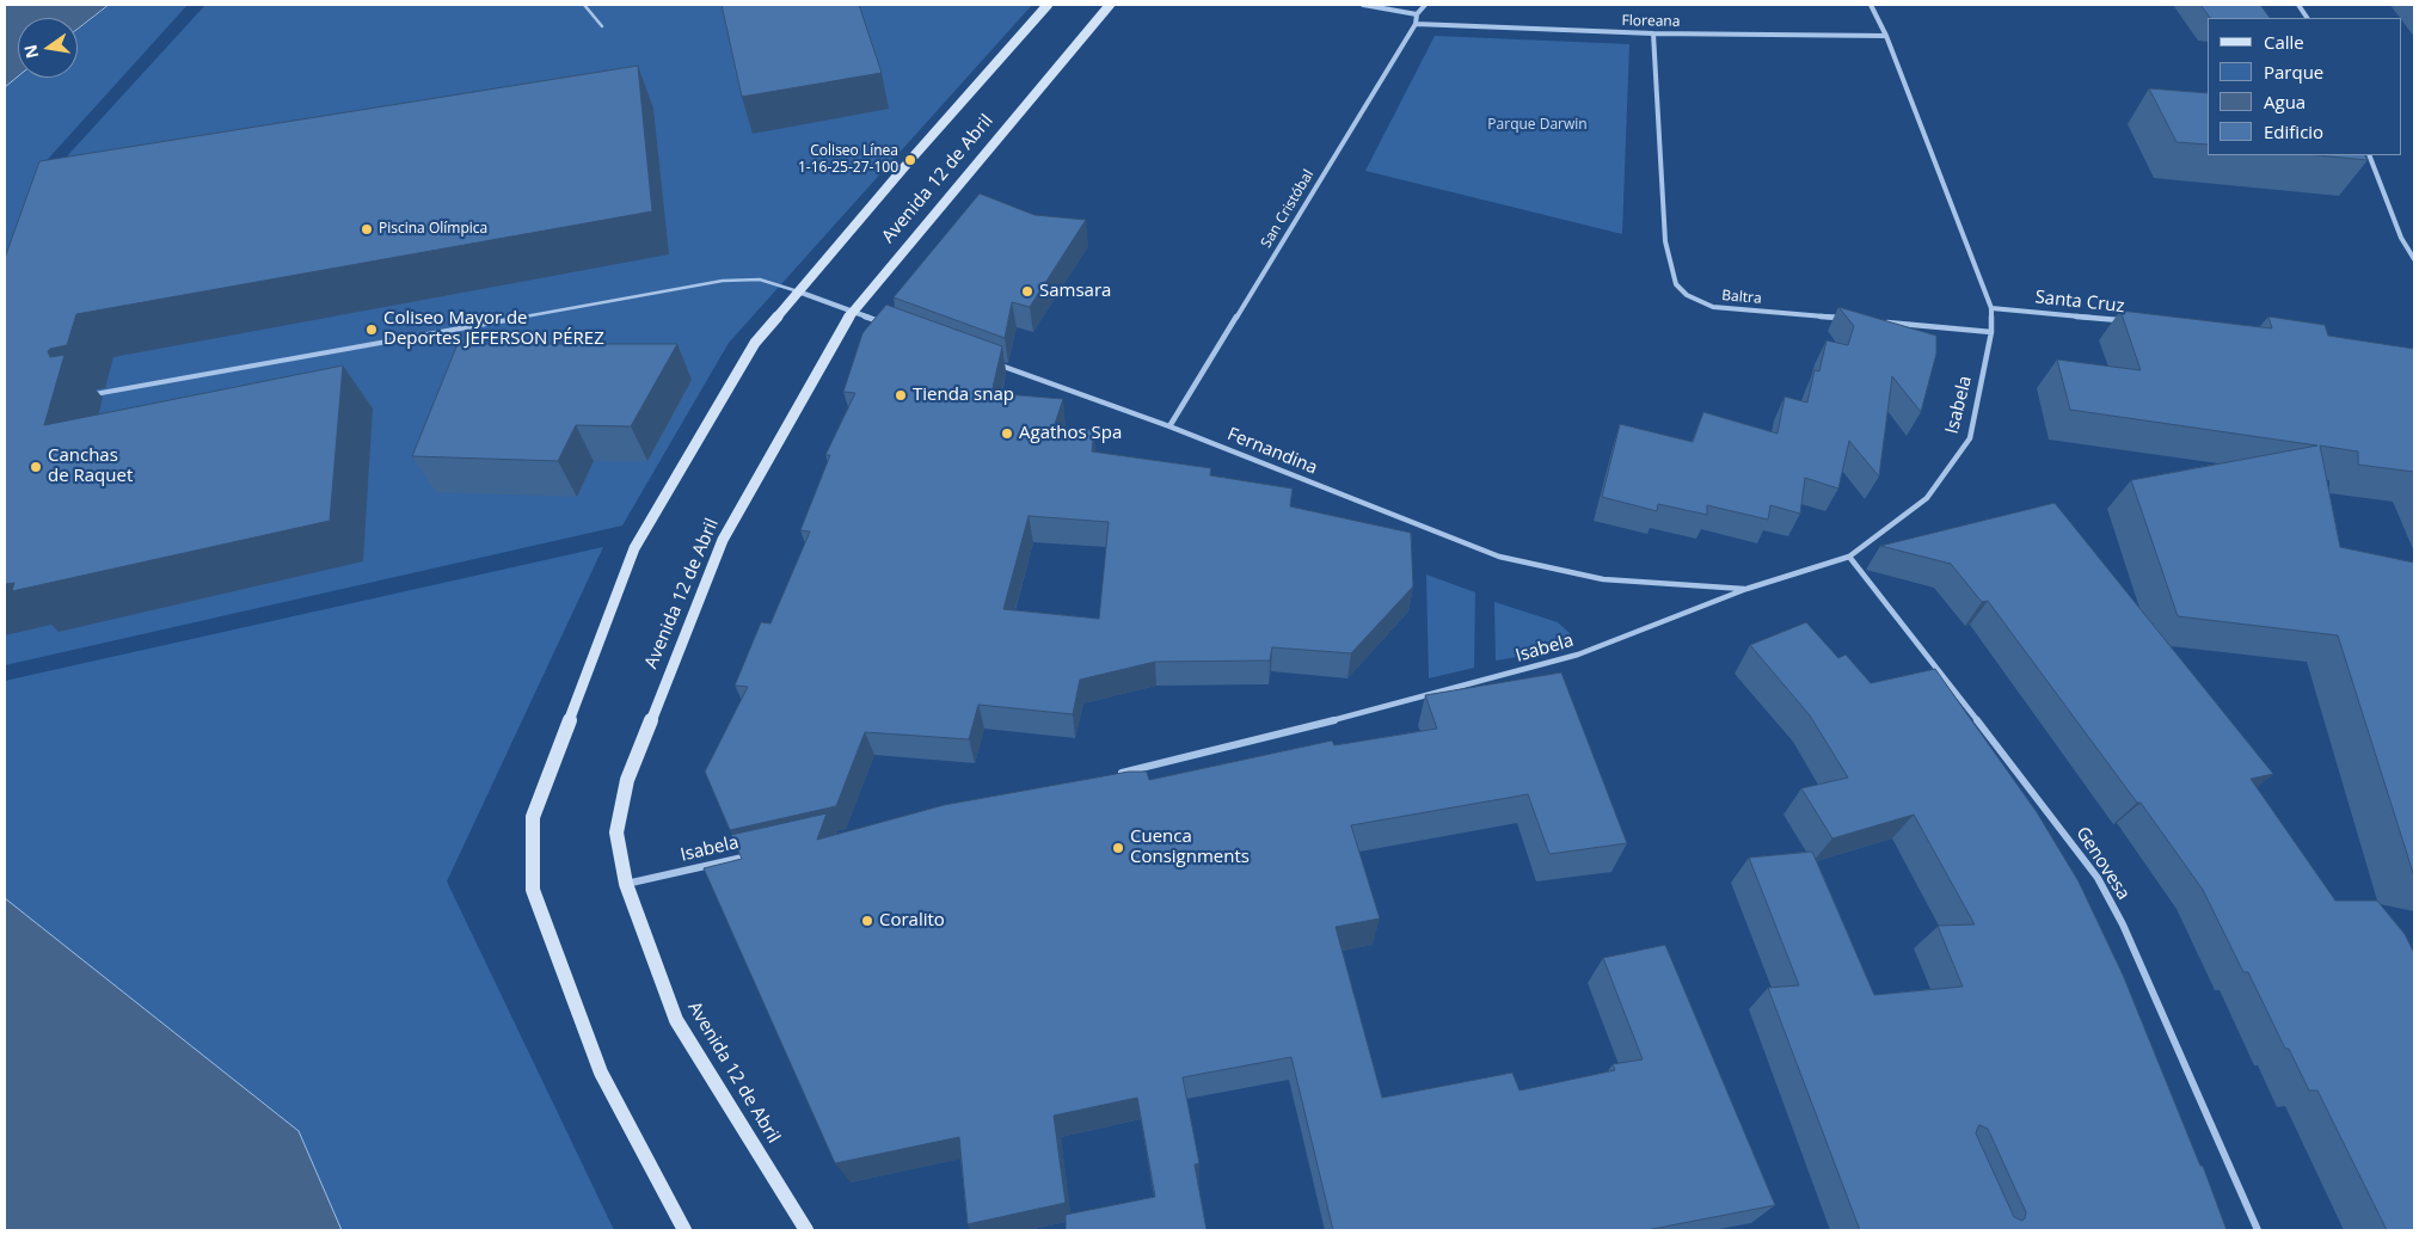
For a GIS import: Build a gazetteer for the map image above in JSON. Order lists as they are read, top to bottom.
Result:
{
  "streets": {
    "main road": ["Avenida 12 de Abril"],
    "street": [
      "Floreana",
      "San Cristóbal",
      "Baltra",
      "Santa Cruz",
      "Isabela",
      "Fernandina",
      "Genovesa"
    ]
  },
  "crossings": [
    ["Floreana", "San Cristóbal"],
    ["Floreana", "Baltra"],
    ["Floreana", "Isabela"],
    ["Avenida 12 de Abril", "Isabela"],
    ["San Cristóbal", "Fernandina"],
    ["Santa Cruz", "Isabela"],
    ["Isabela", "Fernandina"],
    ["Isabela", "Genovesa"]
  ],
  "parks": ["Parque Darwin"],
  "places": [
    "Coliseo Línea 1-16-25-27-100",
    "Piscina Olímpica",
    "Samsara",
    "Coliseo Mayor de Deportes JEFERSON PÉREZ",
    "Tienda snap",
    "Agathos Spa",
    "Canchas de Raquet",
    "Cuenca Consignments",
    "Coralito"
  ],
  "legend": [
    "Calle",
    "Parque",
    "Agua",
    "Edificio"
  ],
  "north": "left"
}
